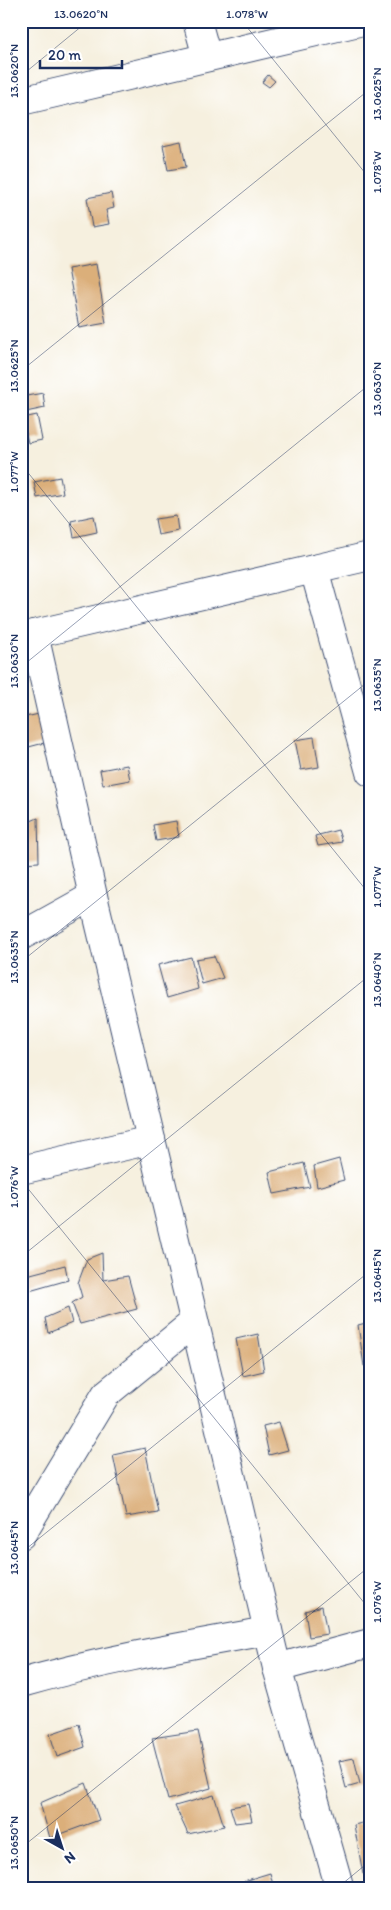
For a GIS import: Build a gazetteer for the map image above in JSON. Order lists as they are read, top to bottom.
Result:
{
  "scale_bar": "20 m",
  "north": "bottom right",
  "coordinates": [
    "13.0620°N",
    "1.078°W",
    "13.0625°N",
    "13.0630°N",
    "1.077°W",
    "13.0635°N",
    "13.0640°N",
    "1.076°W",
    "13.0645°N",
    "13.0650°N"
  ]
}
